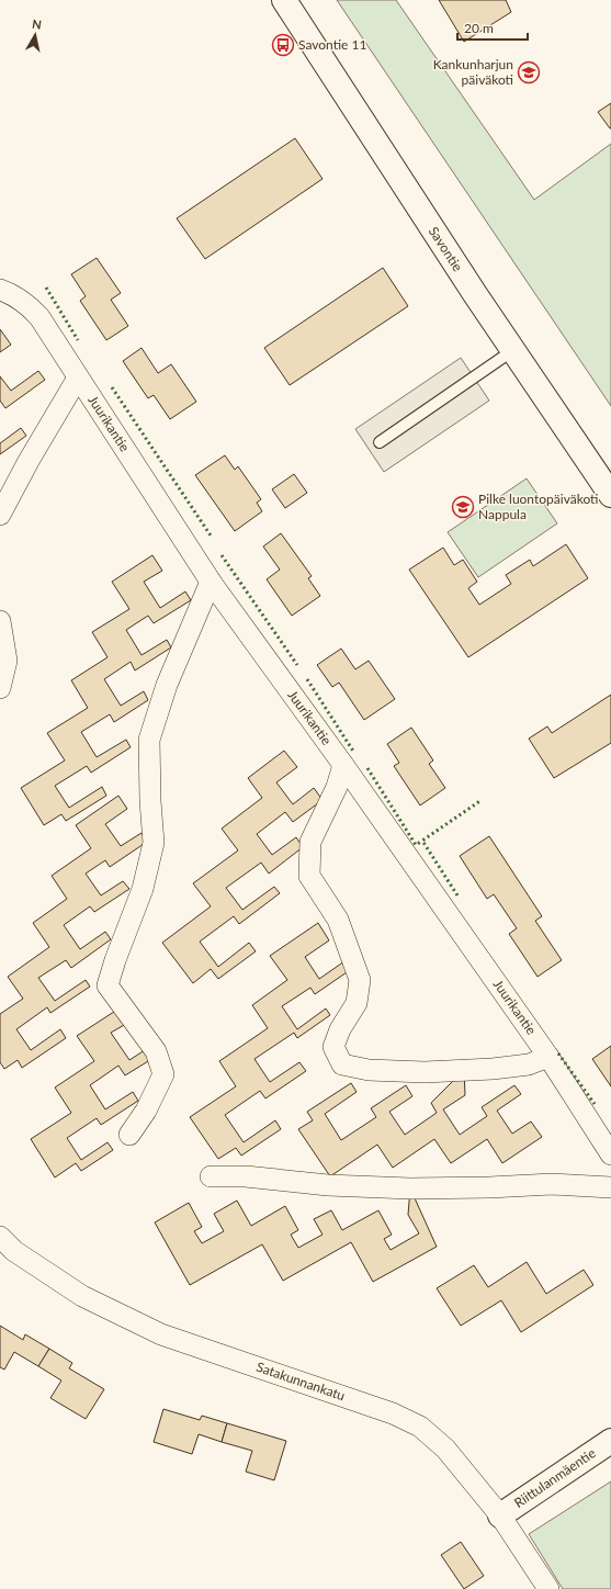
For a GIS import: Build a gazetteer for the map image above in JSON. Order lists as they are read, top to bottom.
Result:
{
  "streets": {
    "street": [
      "Savontie",
      "Juurikantie",
      "Satakunnankatu",
      "Riittulanmäentie"
    ]
  },
  "crossings": [
    ["Satakunnankatu", "Riittulanmäentie"]
  ],
  "places": {
    "bus stop": ["Savontie 11"],
    "school or university": ["Kankunharjun päiväkoti", "Pilke luontopäiväkoti Nappula"]
  },
  "scale_bar": "20 m",
  "north": "top"
}
